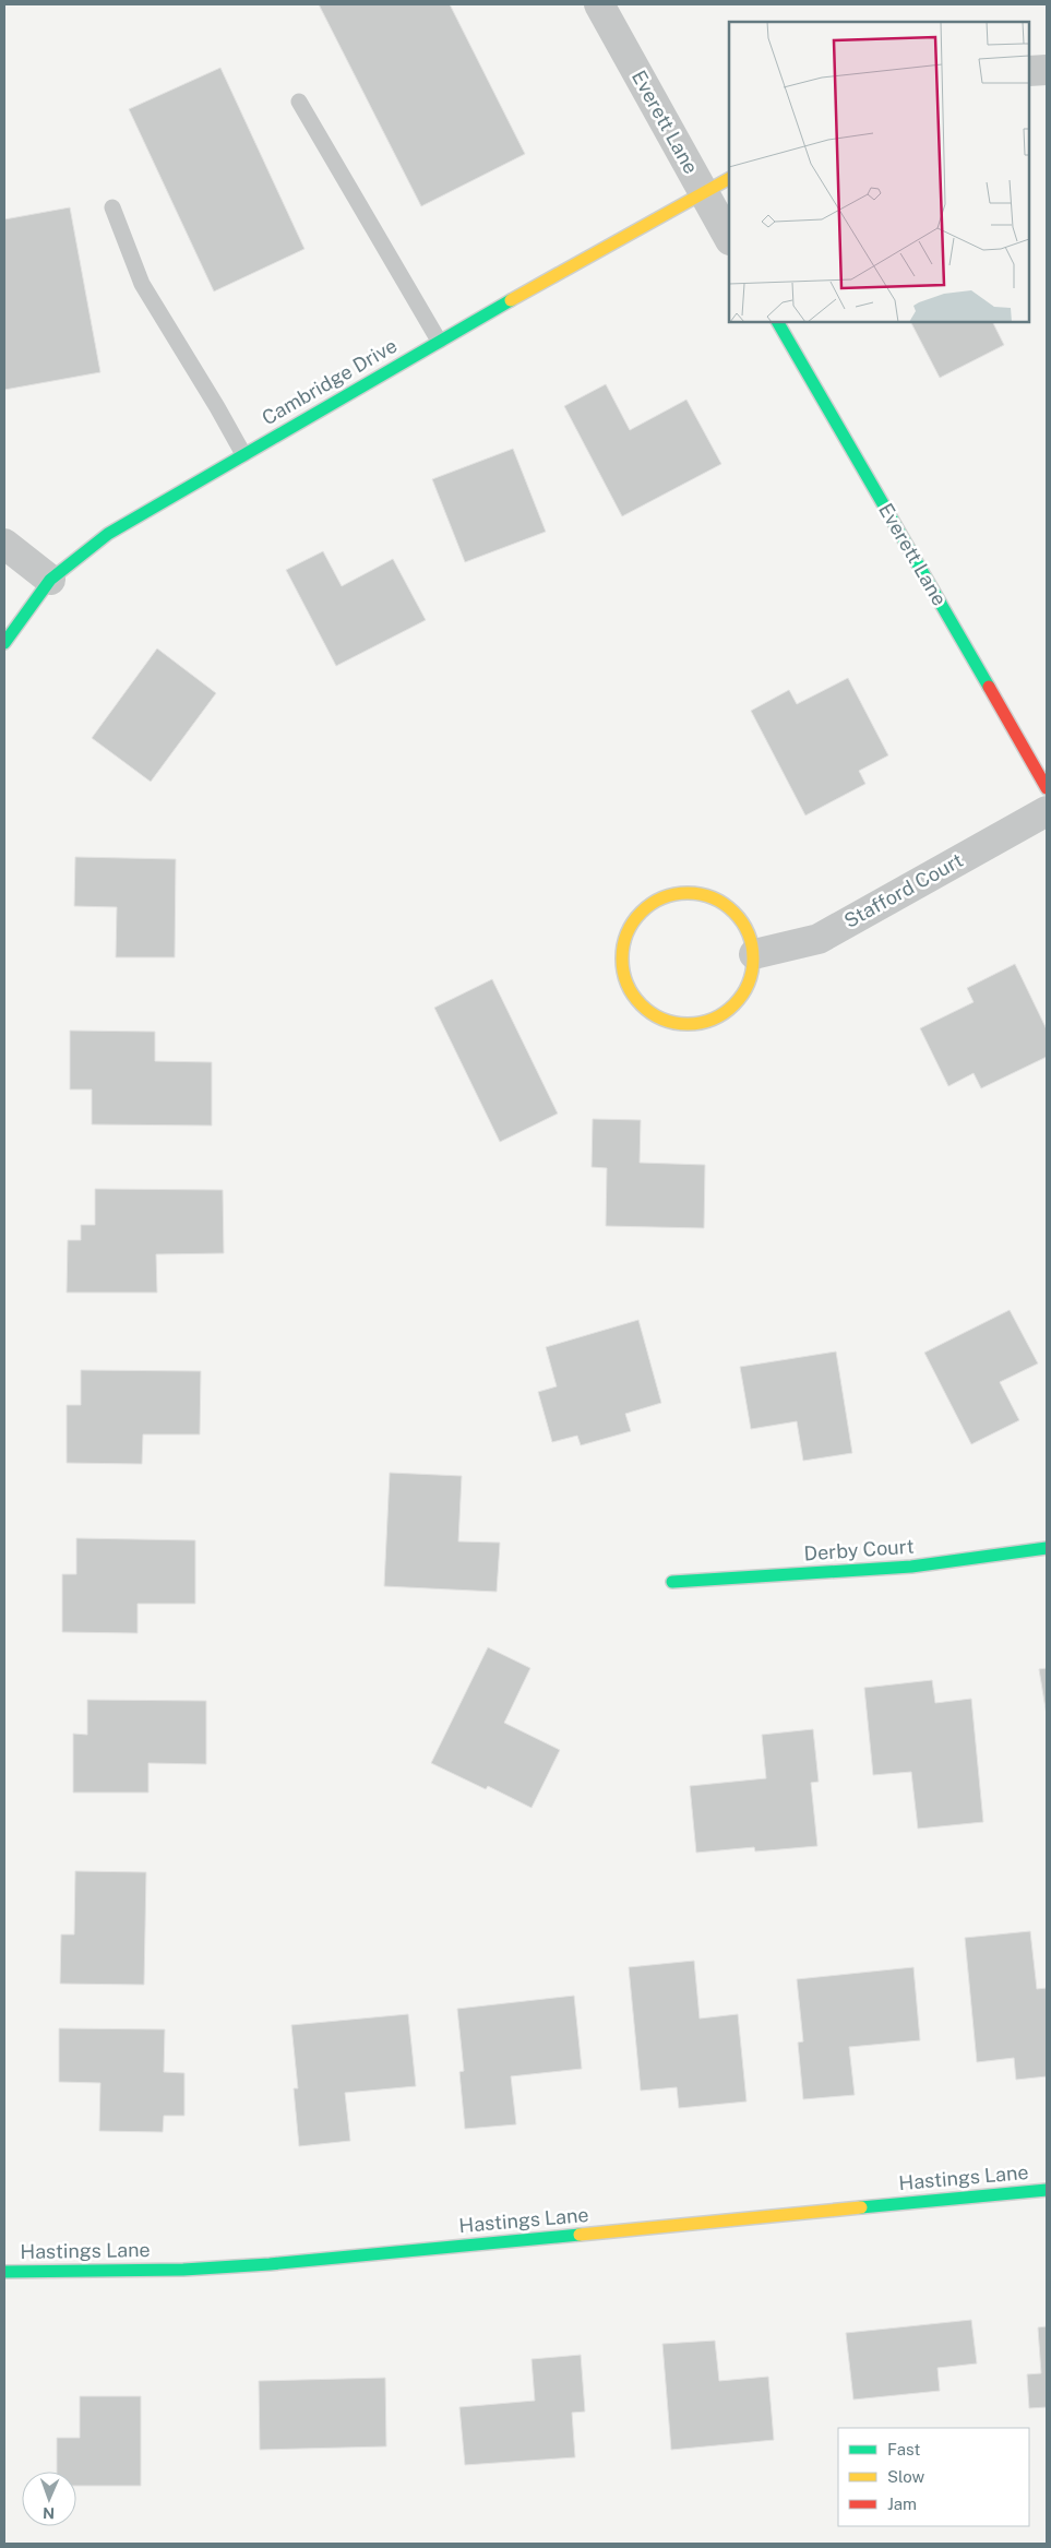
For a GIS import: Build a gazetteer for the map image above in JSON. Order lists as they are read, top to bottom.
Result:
{
  "streets": {
    "street": [
      "Everett Lane",
      "Cambridge Drive",
      "Stafford Court",
      "Derby Court",
      "Hastings Lane"
    ]
  },
  "crossings": [
    ["Everett Lane", "Cambridge Drive"]
  ],
  "legend": ["Fast", "Slow", "Jam"],
  "north": "bottom"
}
